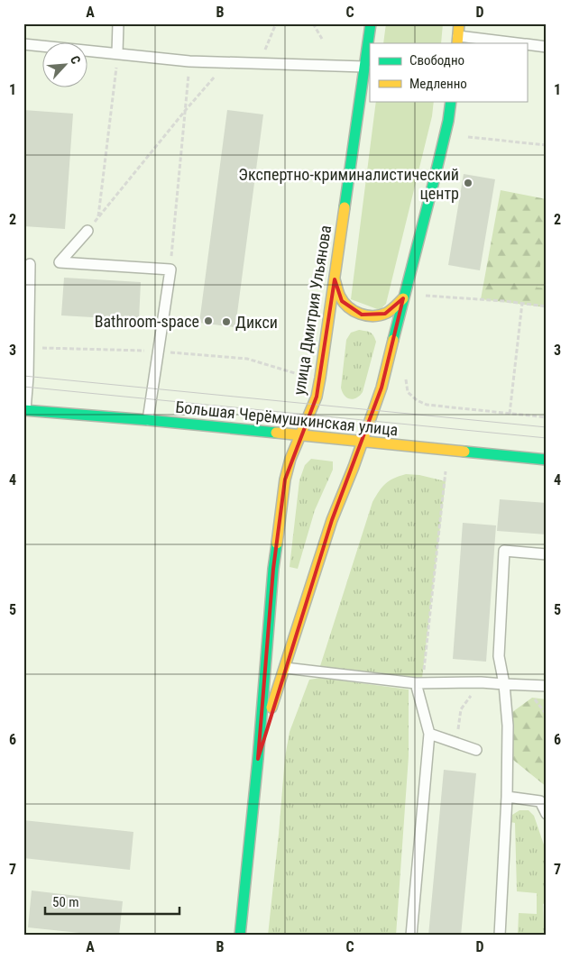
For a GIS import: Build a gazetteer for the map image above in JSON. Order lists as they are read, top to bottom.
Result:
{
  "streets": {
    "main road": ["улица Дмитрия Ульянова", "Большая Черёмушкинская улица"]
  },
  "crossings": [
    ["улица Дмитрия Ульянова", "Большая Черёмушкинская улица"]
  ],
  "places": ["Экспертно-криминалистический центр", "Bathroom-space", "Дикси"],
  "legend": ["Свободно", "Медленно"],
  "scale_bar": "50 m",
  "north": "top right",
  "grid": {
    "columns": [
      "A",
      "B",
      "C",
      "D"
    ],
    "rows": [
      "1",
      "2",
      "3",
      "4",
      "5",
      "6",
      "7"
    ]
  }
}
